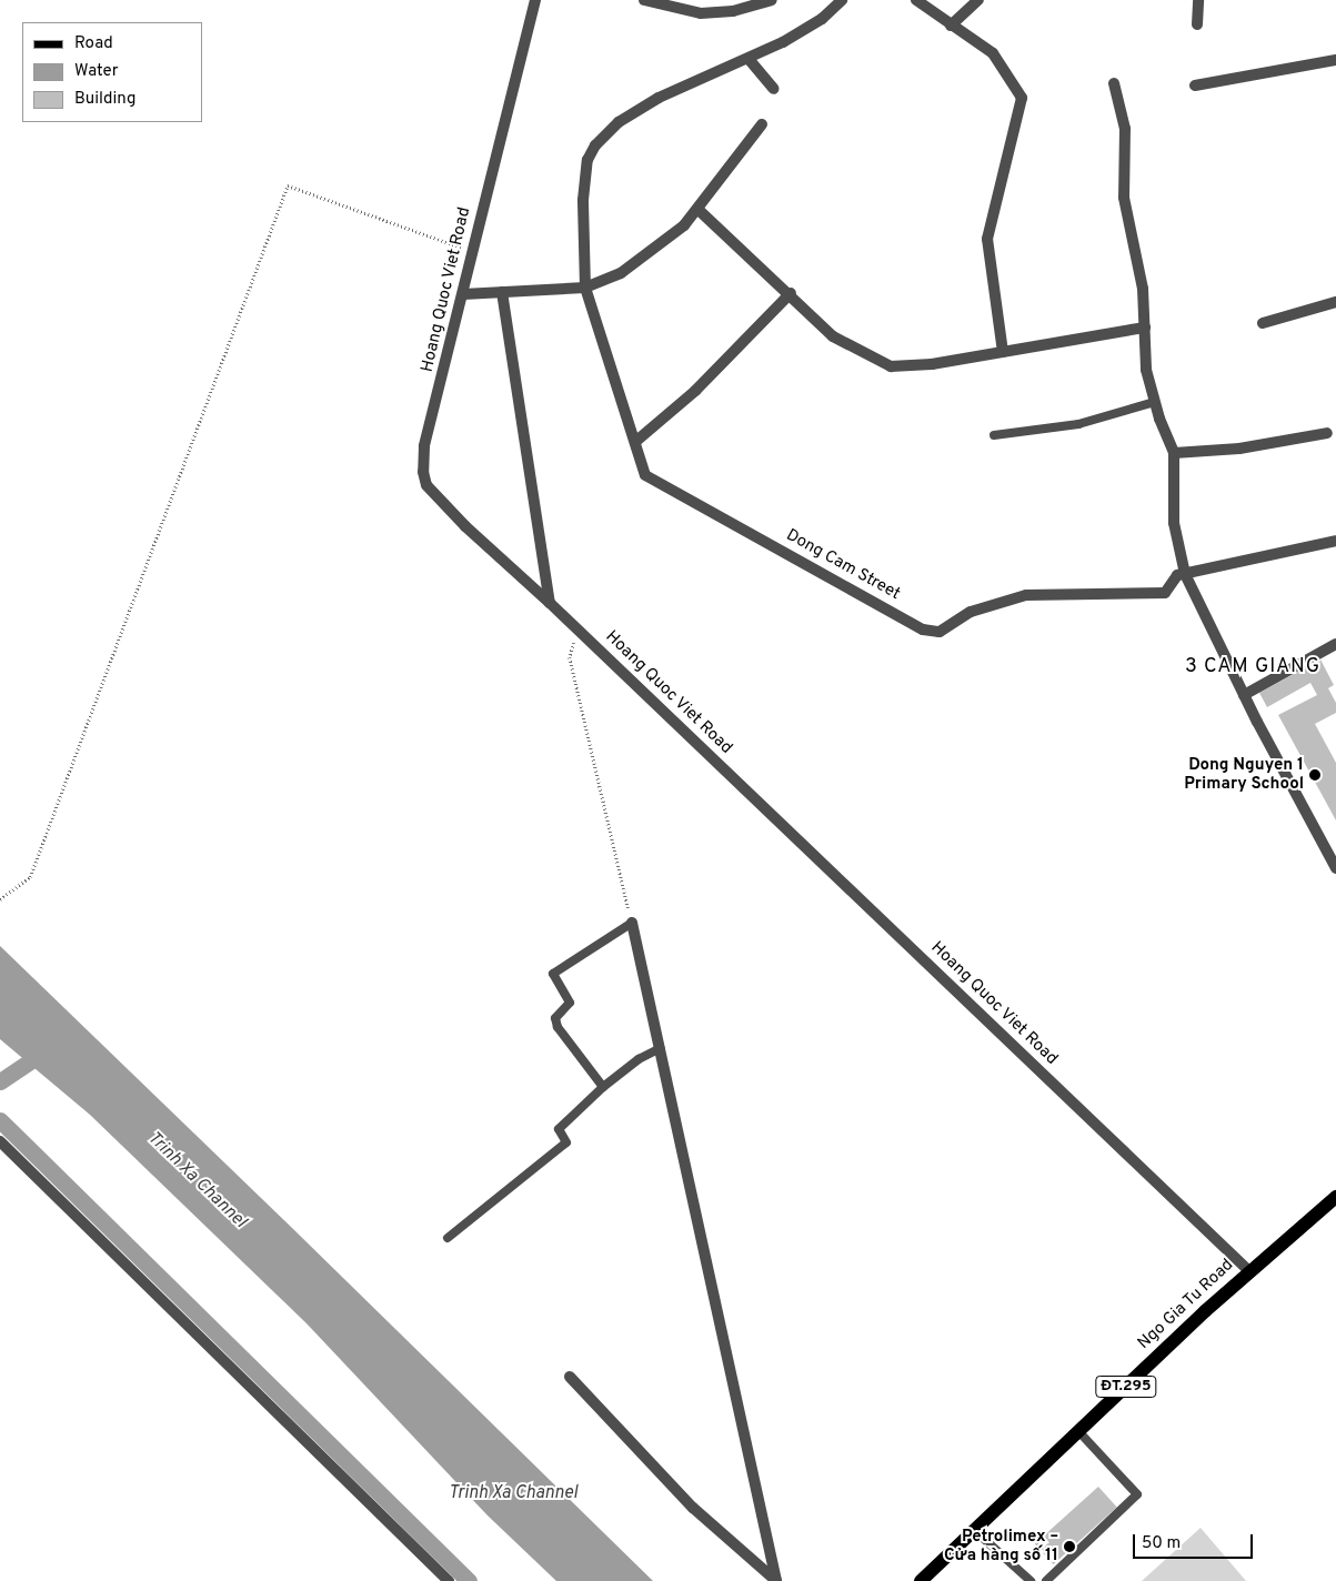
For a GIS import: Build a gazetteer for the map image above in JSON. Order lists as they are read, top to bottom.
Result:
{
  "streets": {
    "main road": ["Ngo Gia Tu Road", "ĐT.295"],
    "street": ["Hoang Quoc Viet Road", "Dong Cam Street"]
  },
  "crossings": [
    ["Hoang Quoc Viet Road", "Ngo Gia Tu Road"]
  ],
  "districts": ["3 CAM GIANG"],
  "water": ["Trinh Xa Channel"],
  "places": ["Dong Nguyen 1 Primary School", "Petrolimex – Cửa hàng số 11"],
  "legend": ["Road", "Water", "Building"],
  "scale_bar": "50 m"
}
